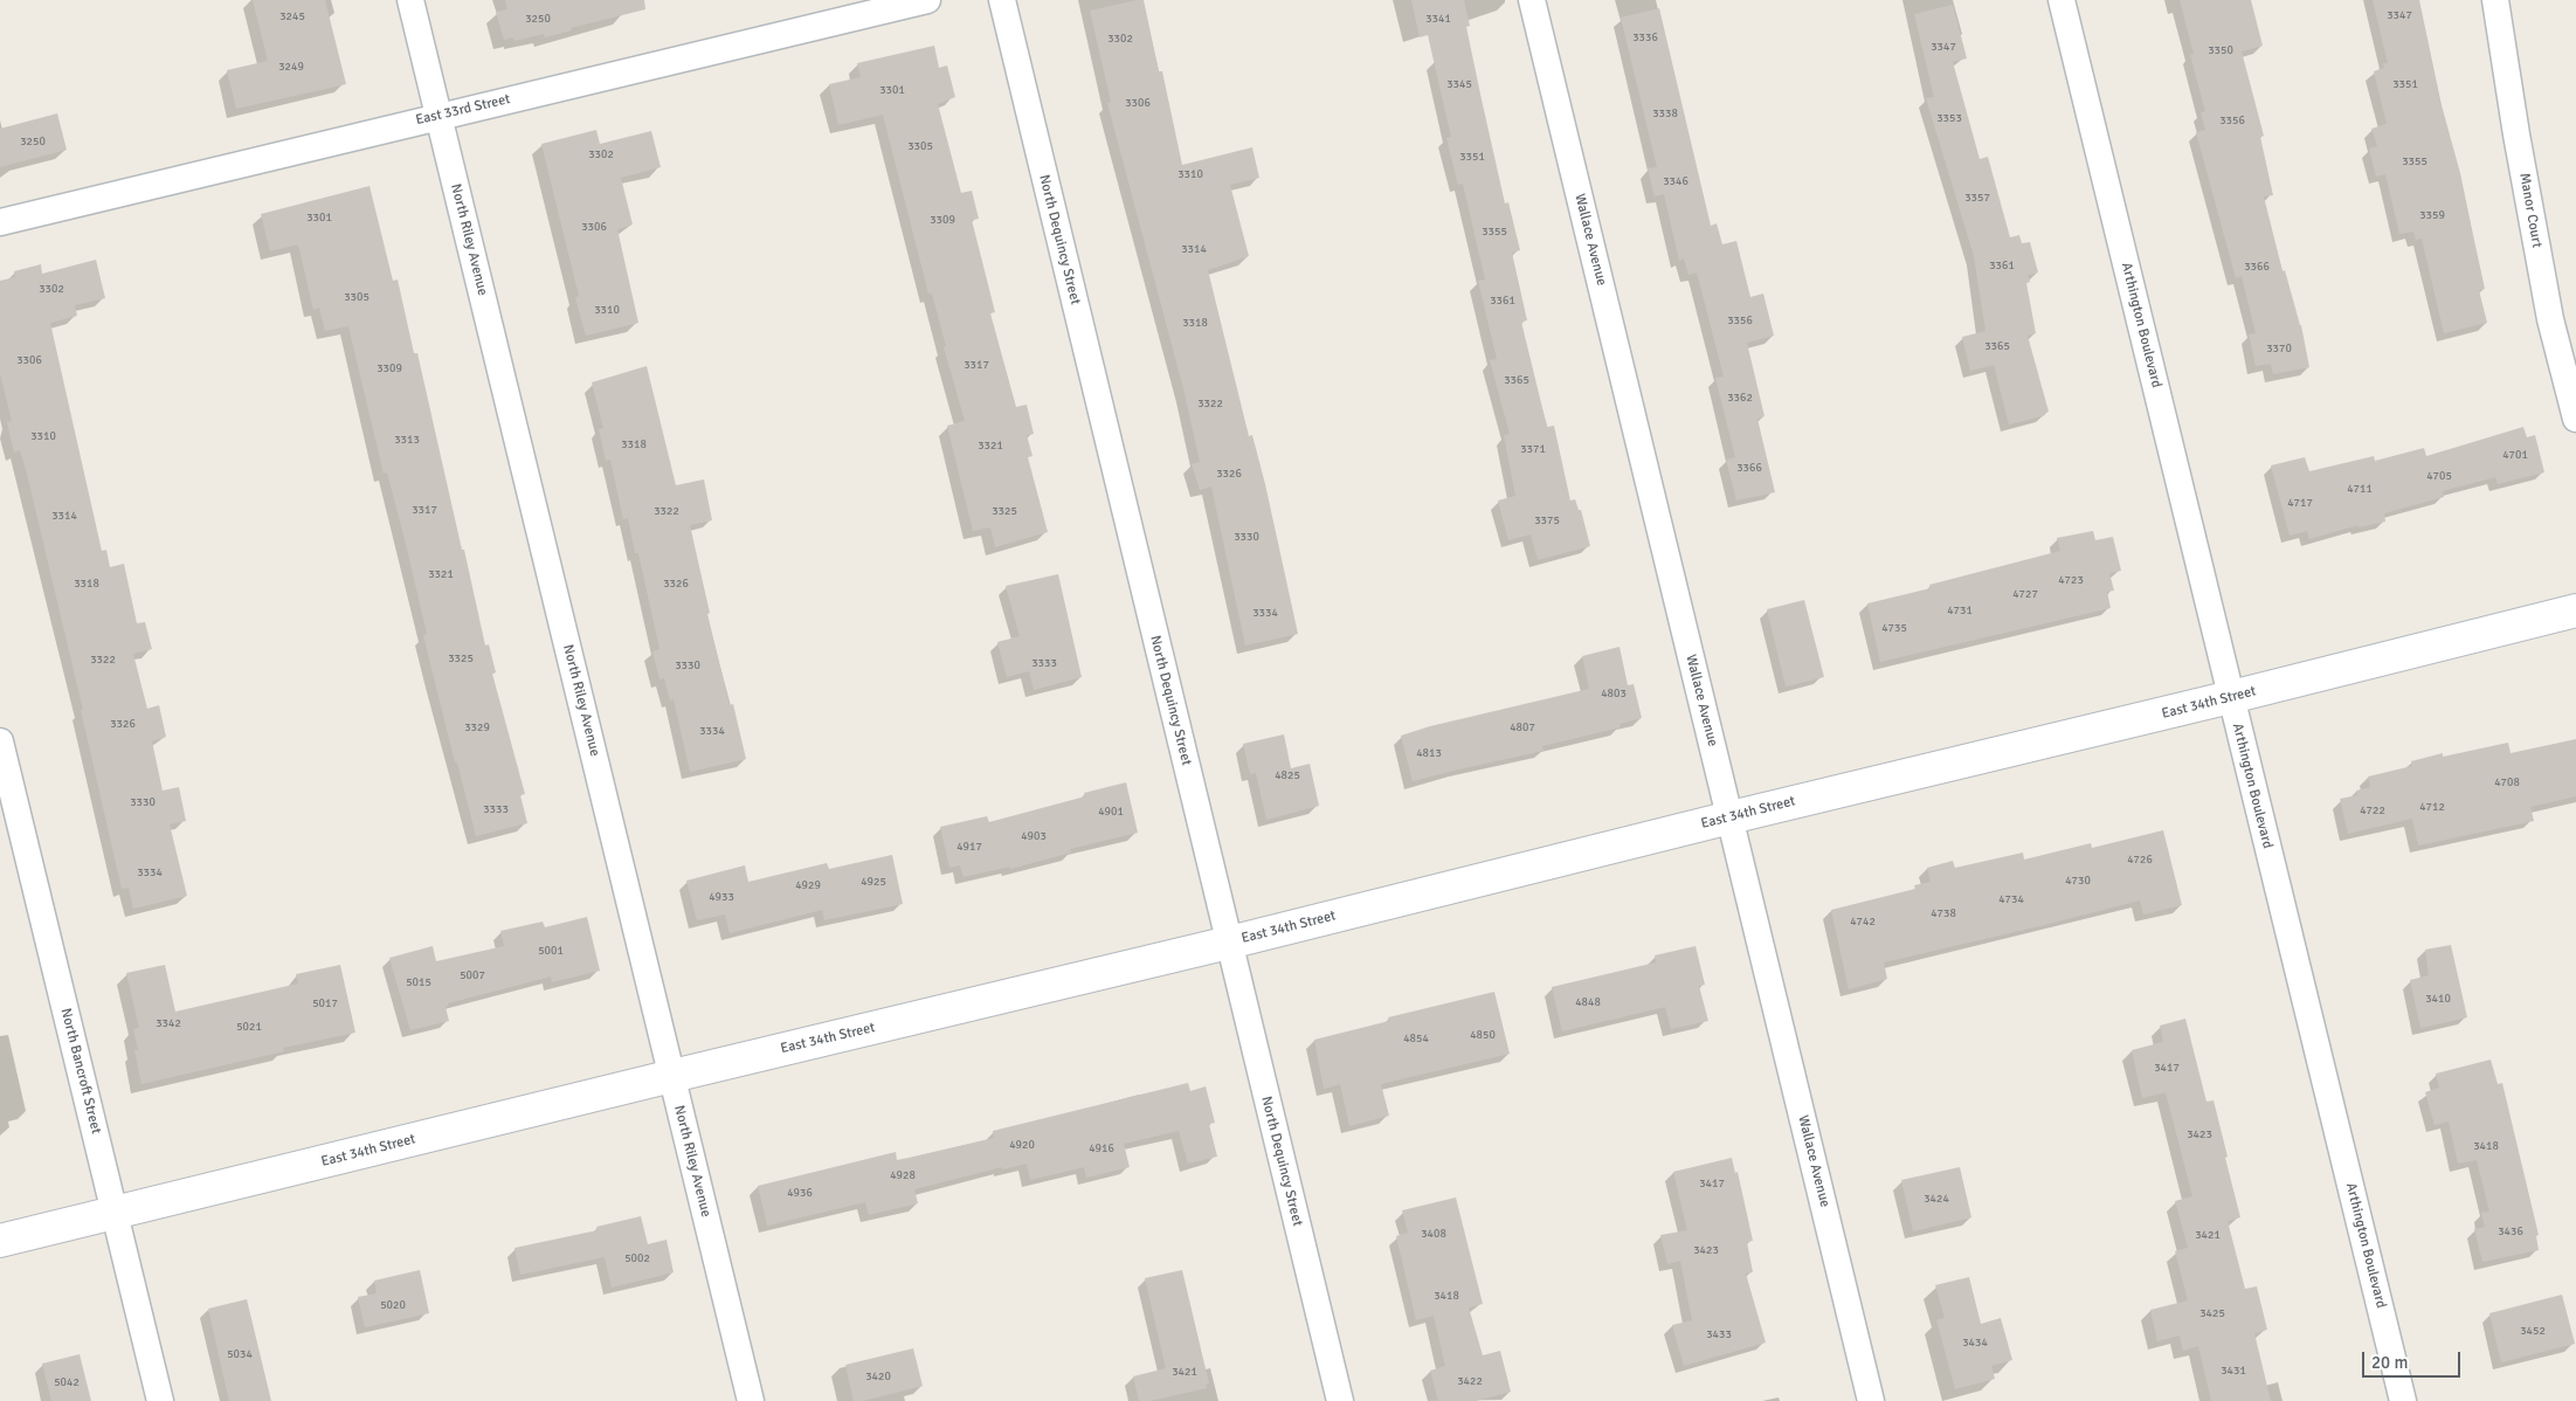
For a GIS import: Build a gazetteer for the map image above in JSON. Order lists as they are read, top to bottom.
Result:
{
  "streets": {
    "main road": ["East 34th Street"],
    "street": [
      "East 33rd Street",
      "Manor Court",
      "North Riley Avenue",
      "North Dequincy Street",
      "Wallace Avenue",
      "Arthington Boulevard",
      "North Bancroft Street"
    ]
  },
  "crossings": [
    ["East 33rd Street", "North Riley Avenue"],
    ["North Riley Avenue", "East 34th Street"],
    ["North Dequincy Street", "East 34th Street"],
    ["Wallace Avenue", "East 34th Street"],
    ["Arthington Boulevard", "East 34th Street"],
    ["East 34th Street", "North Bancroft Street"]
  ],
  "house_numbers": [
    "3347",
    "3245",
    "3250",
    "3341",
    "3336",
    "3302",
    "3347",
    "3350",
    "3249",
    "3345",
    "3351",
    "3301",
    "3306",
    "3338",
    "3353",
    "3356",
    "3250",
    "3305",
    "3302",
    "3351",
    "3355",
    "3310",
    "3346",
    "3357",
    "3359",
    "3301",
    "3309",
    "3306",
    "3355",
    "3314",
    "3361",
    "3366",
    "3302",
    "3305",
    "3361",
    "3310",
    "3356",
    "3318",
    "3365",
    "3370",
    "3306",
    "3317",
    "3309",
    "3365",
    "3362",
    "3322",
    "3310",
    "3313",
    "3318",
    "3321",
    "3371",
    "4701",
    "3366",
    "3326",
    "4705",
    "4711",
    "4717",
    "3317",
    "3322",
    "3325",
    "3314",
    "3375",
    "3330",
    "3321",
    "4723",
    "3318",
    "3326",
    "4727",
    "4731",
    "3334",
    "4735",
    "3325",
    "3322",
    "3333",
    "3330",
    "4803",
    "3326",
    "3329",
    "4807",
    "3334",
    "4813",
    "4825",
    "4708",
    "3330",
    "4712",
    "3333",
    "4722",
    "4901",
    "4903",
    "4917",
    "4726",
    "3334",
    "4730",
    "4925",
    "4929",
    "4933",
    "4734",
    "4738",
    "4742",
    "5001",
    "5007",
    "5015",
    "3410",
    "4848",
    "5017",
    "3342",
    "5021",
    "4850",
    "4854",
    "3417",
    "3423",
    "4920",
    "3418",
    "4916",
    "4928",
    "3417",
    "4936",
    "3424",
    "3436",
    "3408",
    "3421",
    "3423",
    "5002",
    "3418",
    "5020",
    "3425",
    "3452",
    "3433",
    "3434",
    "5034",
    "3431",
    "3421",
    "3420",
    "3422",
    "5042"
  ],
  "scale_bar": "20 m"
}
